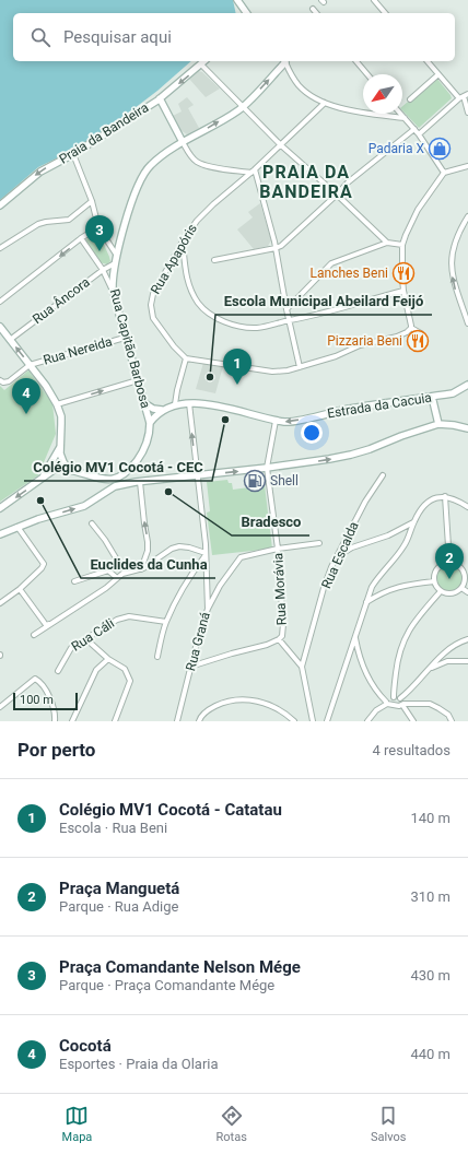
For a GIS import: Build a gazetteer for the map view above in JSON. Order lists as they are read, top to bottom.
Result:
{
  "streets": {
    "main road": ["Praia da Bandeira", "Rua Capitão Barbosa", "Estrada da Cacuia"],
    "street": [
      "Rua Apapóris",
      "Rua Âncora",
      "Rua Nereida",
      "Rua Escalda",
      "Rua Morávia",
      "Rua Cáli",
      "Rua Graná"
    ]
  },
  "crossings": [
    ["Rua Âncora", "Rua Capitão Barbosa"],
    ["Rua Capitão Barbosa", "Rua Nereida"],
    ["Rua Capitão Barbosa", "Estrada da Cacuia"],
    ["Estrada da Cacuia", "Rua Morávia"],
    ["Estrada da Cacuia", "Rua Graná"],
    ["Rua Morávia", "Rua Graná"]
  ],
  "one_way": ["Praia da Bandeira"],
  "districts": ["PRAIA DA BANDEIRA"],
  "places": {
    "shop": ["Padaria X"],
    "restaurant": ["Lanches Beni", "Pizzaria Beni"],
    "other": [
      "Escola Municipal Abeilard Feijó",
      "Colégio MV1 Cocotá - CEC",
      "Bradesco",
      "Euclides da Cunha"
    ],
    "fuel station": ["Shell"]
  },
  "scale_bar": "100 m",
  "north": "bottom left",
  "page": {
    "search": "Pesquisar aqui",
    "pins": [
      "3",
      "1",
      "4",
      "2"
    ],
    "scale": "100 m",
    "heading": ["Por perto", "4 resultados"],
    "list": [
      {
        "mark": "1",
        "name": "Colégio MV1 Cocotá - Catatau",
        "note": "Escola · Rua Beni",
        "value": "140 m"
      },
      {
        "mark": "2",
        "name": "Praça Manguetá",
        "note": "Parque · Rua Adige",
        "value": "310 m"
      },
      {
        "mark": "3",
        "name": "Praça Comandante Nelson Mége",
        "note": "Parque · Praça Comandante Mége",
        "value": "430 m"
      },
      {
        "mark": "4",
        "name": "Cocotá",
        "note": "Esportes · Praia da Olaria",
        "value": "440 m"
      }
    ],
    "nav": ["Mapa", "Rotas", "Salvos"]
  }
}
